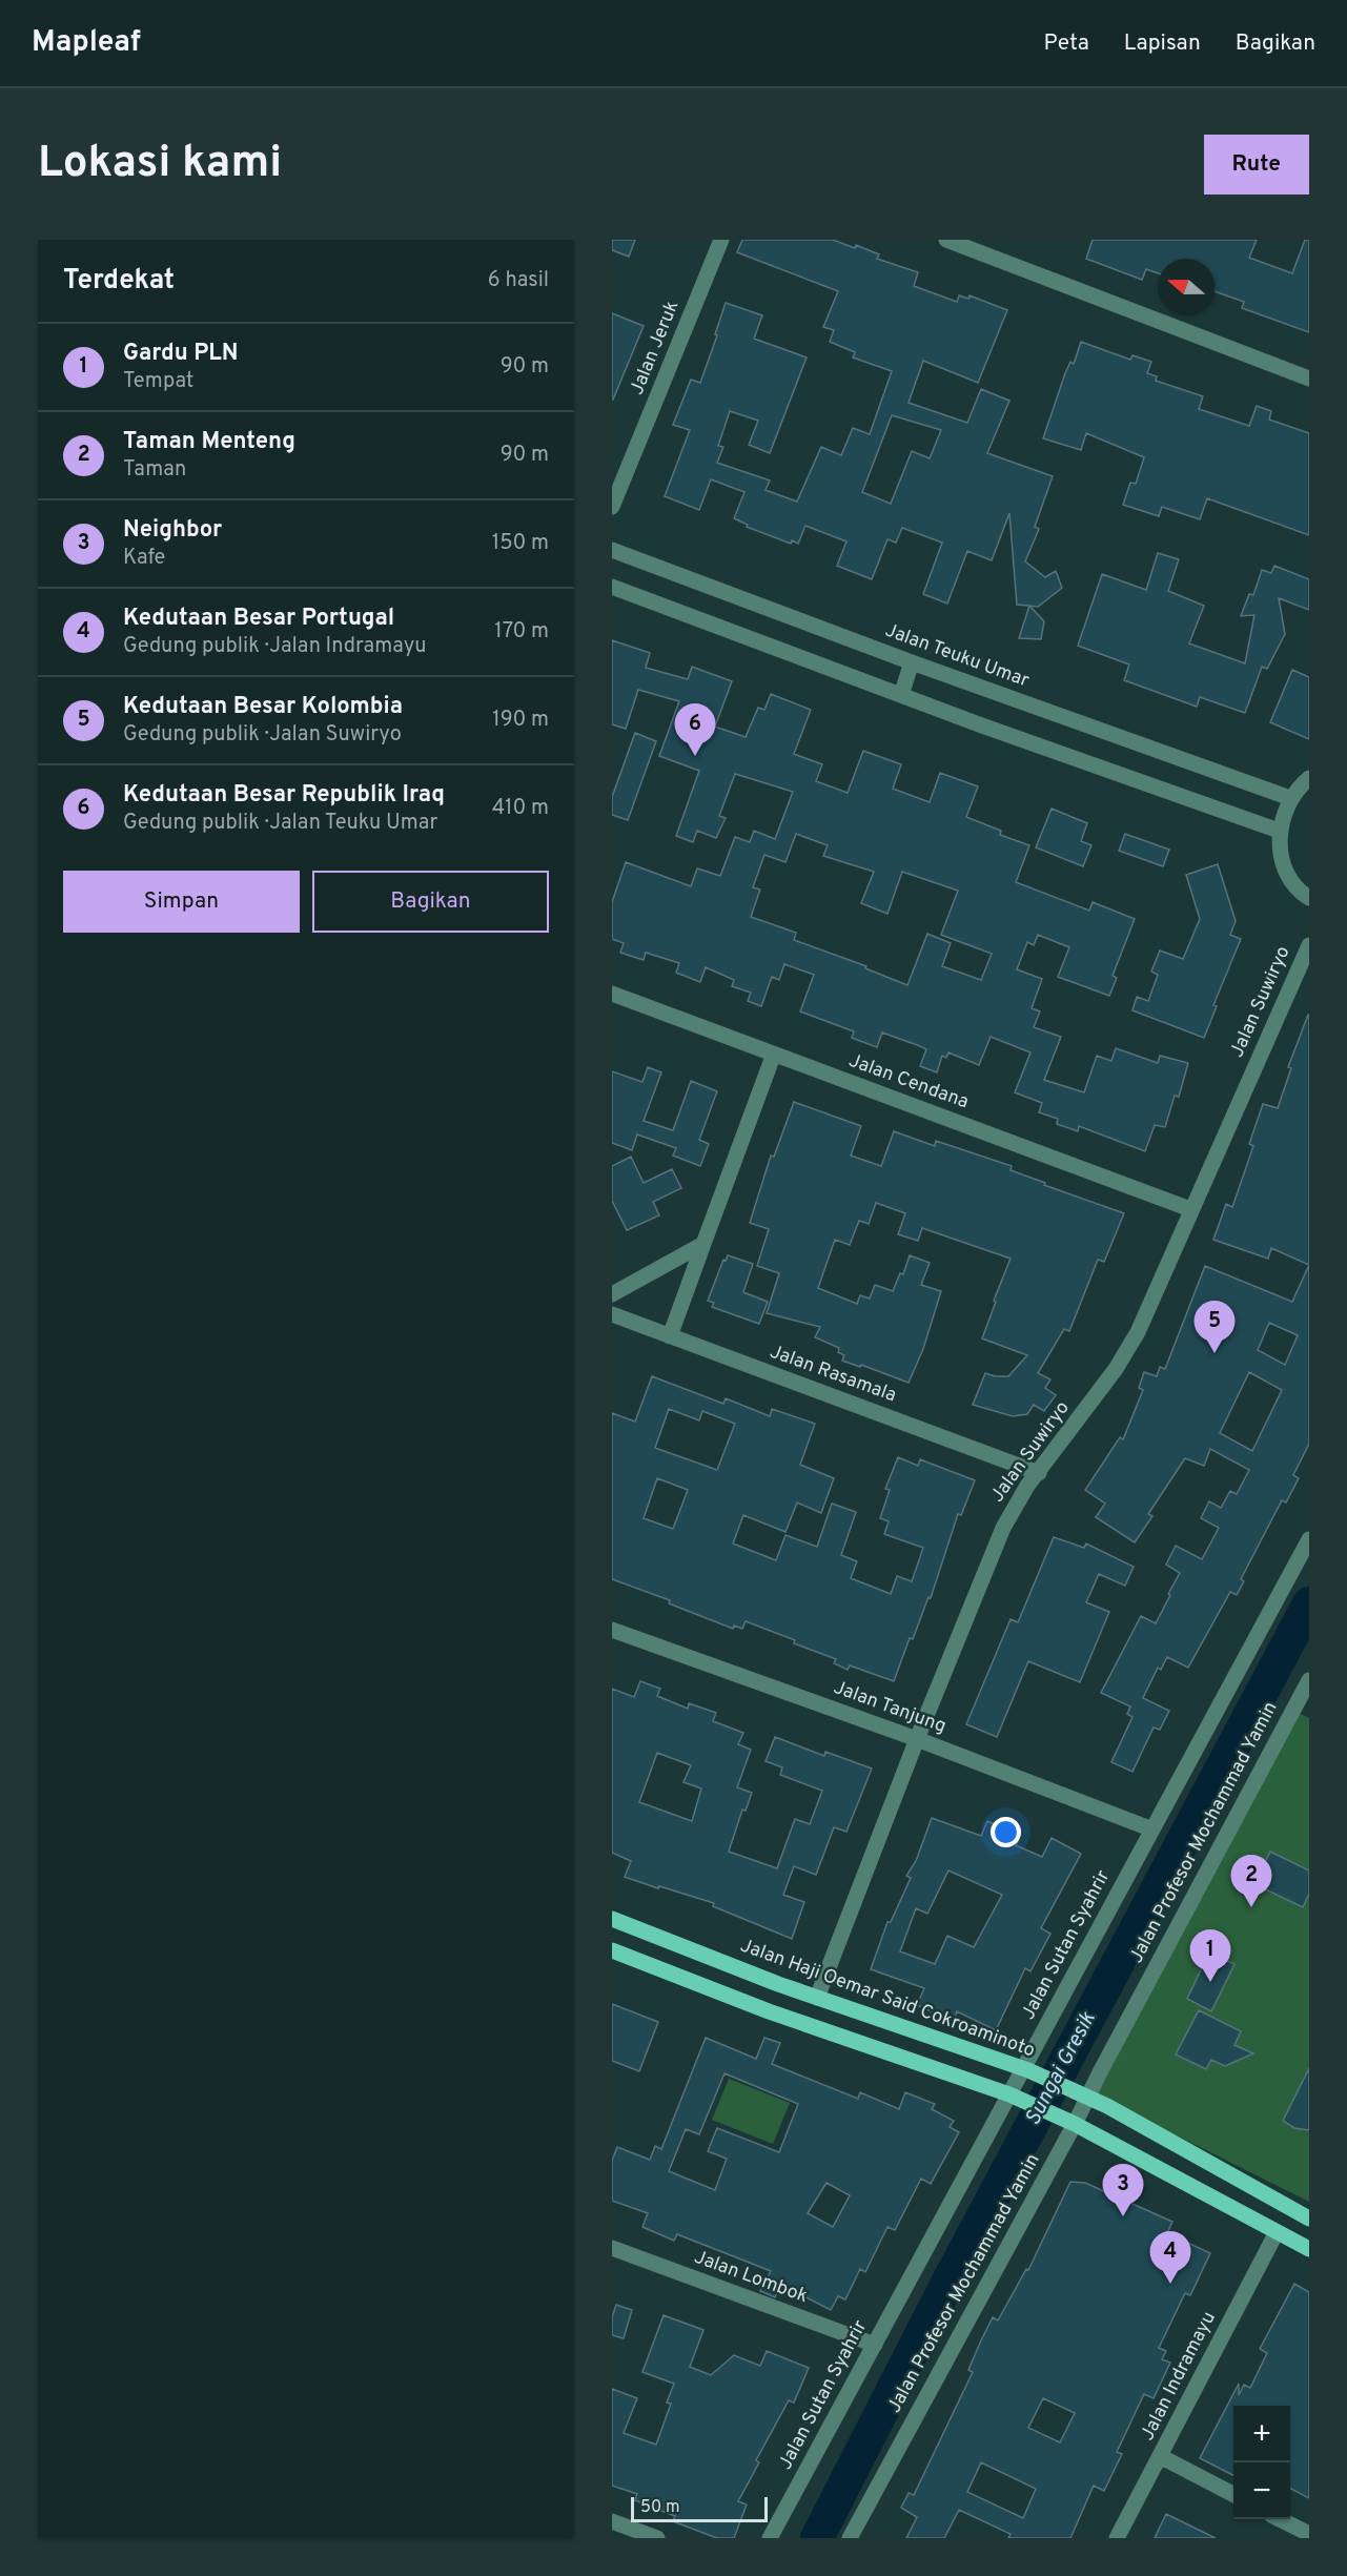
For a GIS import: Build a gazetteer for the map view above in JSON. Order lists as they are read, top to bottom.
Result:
{
  "streets": {
    "main road": ["Jalan Haji Oemar Said Cokroaminoto"],
    "street": [
      "Jalan Jeruk",
      "Jalan Teuku Umar",
      "Jalan Suwiryo",
      "Jalan Cendana",
      "Jalan Rasamala",
      "Jalan Tanjung",
      "Jalan Profesor Mochammad Yamin",
      "Jalan Sutan Syahrir",
      "Jalan Lombok",
      "Jalan Indramayu"
    ]
  },
  "crossings": [
    ["Jalan Suwiryo", "Jalan Cendana"],
    ["Jalan Suwiryo", "Jalan Rasamala"],
    ["Jalan Suwiryo", "Jalan Tanjung"],
    ["Jalan Suwiryo", "Jalan Haji Oemar Said Cokroaminoto"],
    ["Jalan Tanjung", "Jalan Sutan Syahrir"],
    ["Jalan Profesor Mochammad Yamin", "Jalan Haji Oemar Said Cokroaminoto"],
    ["Jalan Sutan Syahrir", "Jalan Haji Oemar Said Cokroaminoto"],
    ["Jalan Sutan Syahrir", "Jalan Lombok"]
  ],
  "water": ["Sungai Gresik"],
  "scale_bar": "50 m",
  "north": "left",
  "page": {
    "header": "Mapleaf",
    "nav": ["Peta", "Lapisan", "Bagikan"],
    "buttons": [
      "Rute",
      ["Simpan", "Bagikan"]
    ],
    "title": "Lokasi kami",
    "heading": ["Terdekat", "6 hasil"],
    "list": [
      {
        "mark": "1",
        "name": "Gardu PLN",
        "note": "Tempat",
        "value": "90 m"
      },
      {
        "mark": "2",
        "name": "Taman Menteng",
        "note": "Taman",
        "value": "90 m"
      },
      {
        "mark": "3",
        "name": "Neighbor",
        "note": "Kafe",
        "value": "150 m"
      },
      {
        "mark": "4",
        "name": "Kedutaan Besar Portugal",
        "note": "Gedung publik · Jalan Indramayu",
        "value": "170 m"
      },
      {
        "mark": "5",
        "name": "Kedutaan Besar Kolombia",
        "note": "Gedung publik · Jalan Suwiryo",
        "value": "190 m"
      },
      {
        "mark": "6",
        "name": "Kedutaan Besar Republik Iraq",
        "note": "Gedung publik · Jalan Teuku Umar",
        "value": "410 m"
      }
    ],
    "pins": [
      "6",
      "5",
      "2",
      "1",
      "3",
      "4"
    ],
    "map_buttons": ["+", "−"],
    "scale": "50 m"
  }
}
